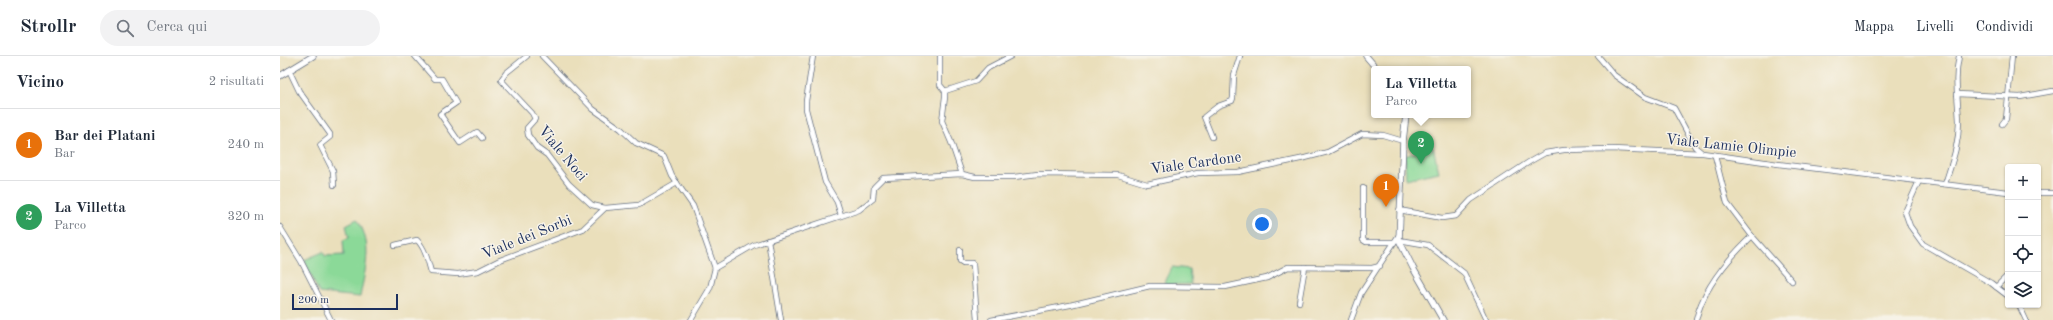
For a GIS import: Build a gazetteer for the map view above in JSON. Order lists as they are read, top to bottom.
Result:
{
  "streets": {
    "street": [
      "Viale Lamie Olimpie",
      "Viale Noci",
      "Viale Cardone",
      "Viale dei Sorbi"
    ]
  },
  "crossings": [
    ["Viale Noci", "Viale dei Sorbi"]
  ],
  "scale_bar": "200 m",
  "page": {
    "header": "Strollr",
    "search": "Cerca qui",
    "nav": ["Mappa", "Livelli", "Condividi"],
    "heading": ["Vicino", "2 risultati"],
    "popup": ["La Villetta", "Parco"],
    "list": [
      {
        "mark": "1",
        "name": "Bar dei Platani",
        "note": "Bar",
        "value": "240 m"
      },
      {
        "mark": "2",
        "name": "La Villetta",
        "note": "Parco",
        "value": "320 m"
      }
    ],
    "pins": ["2", "1"],
    "map_buttons": ["+", "−"],
    "scale": "200 m"
  }
}
